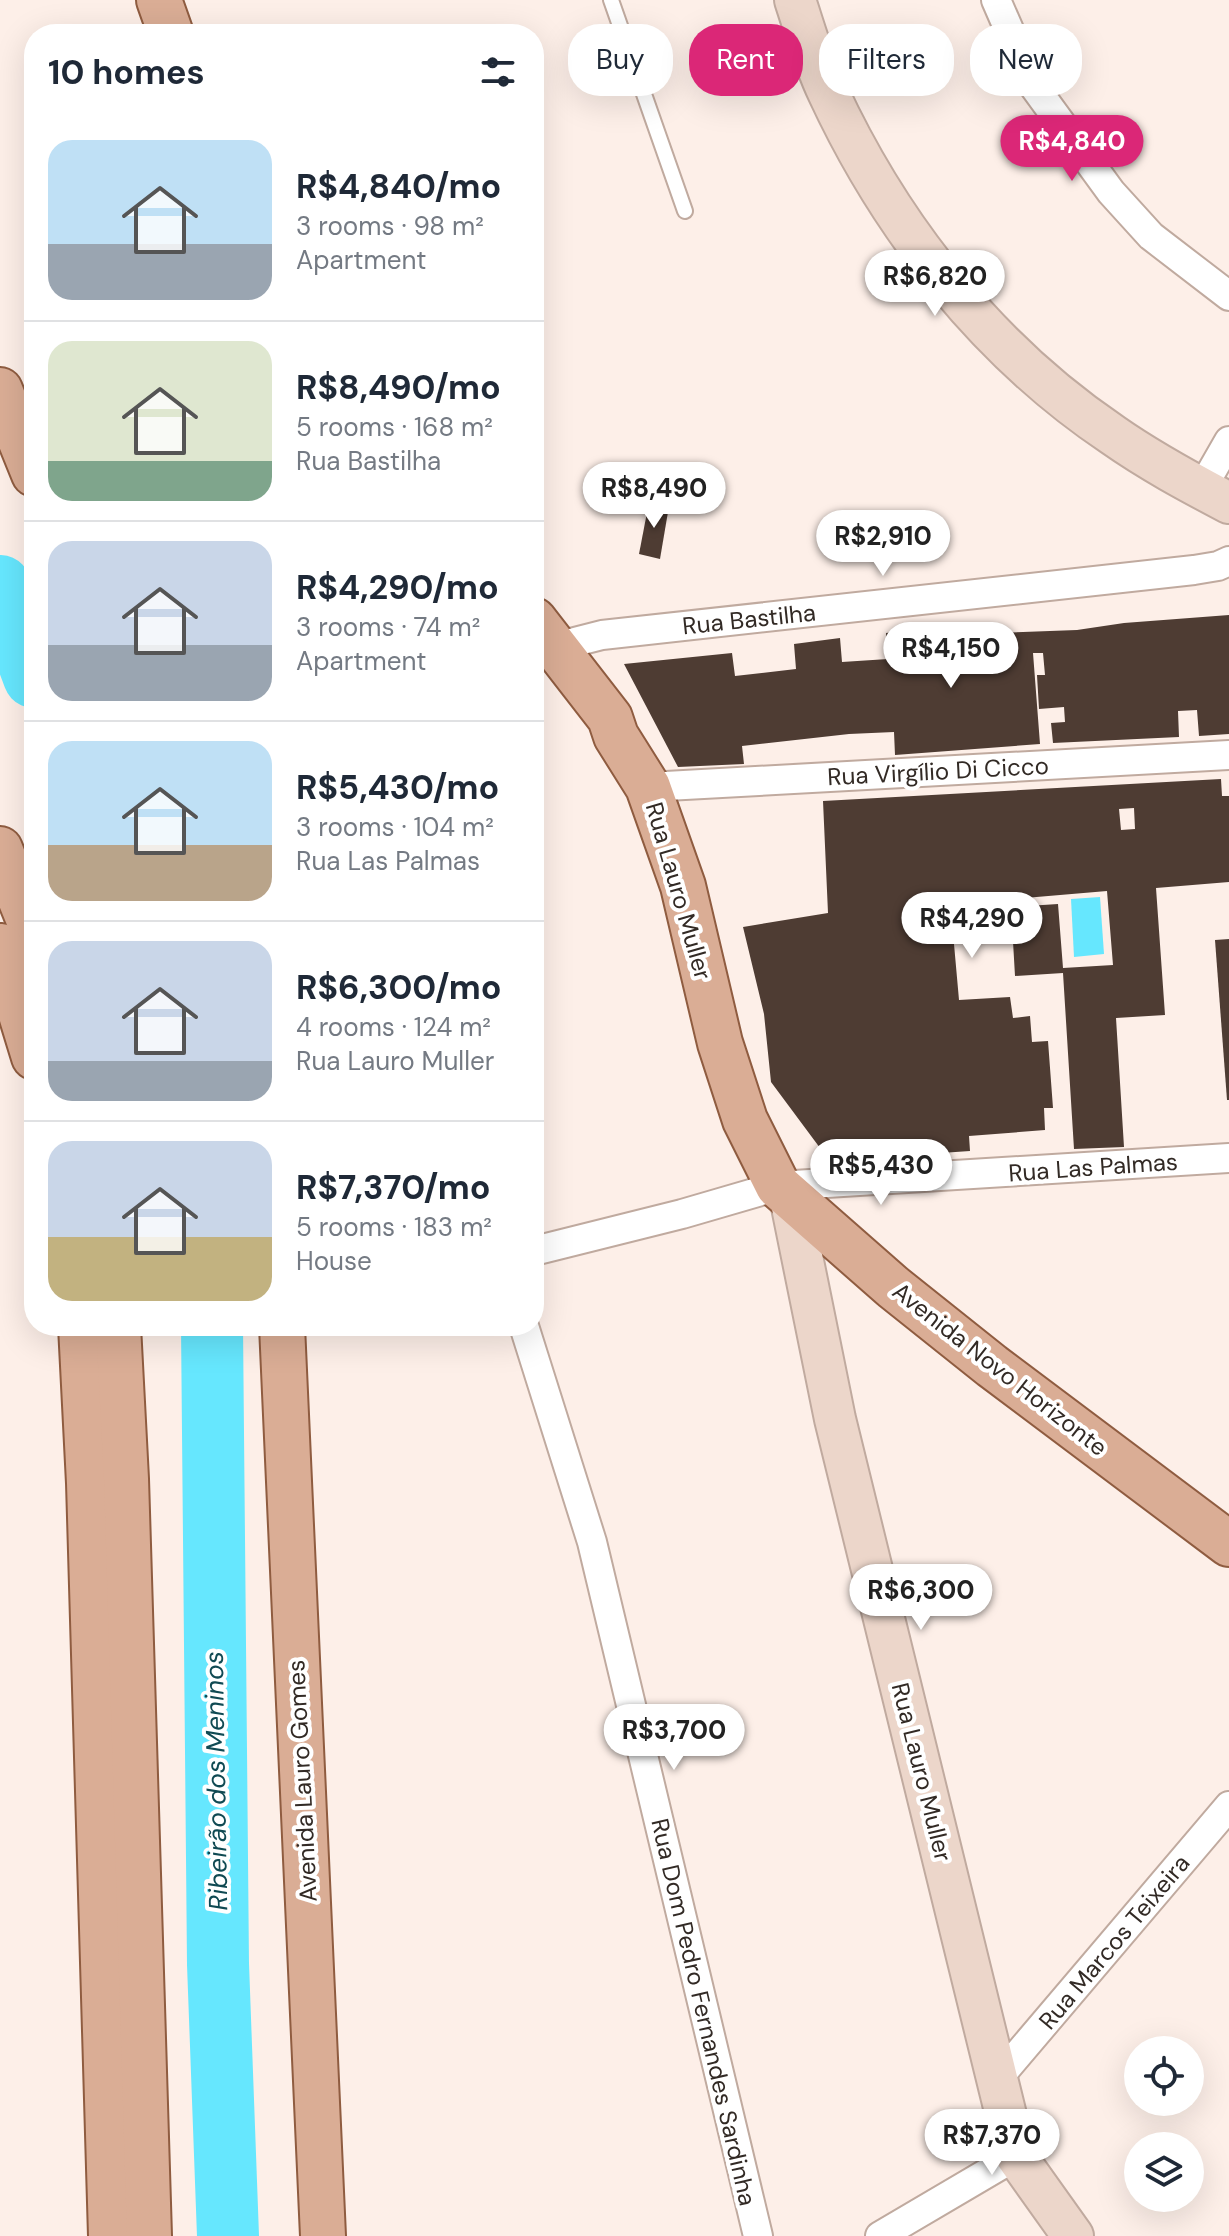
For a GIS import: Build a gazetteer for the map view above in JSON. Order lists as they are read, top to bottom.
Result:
{
  "streets": {
    "main road": ["Rua Lauro Muller", "Avenida Novo Horizonte", "Avenida Lauro Gomes"],
    "street": [
      "Rua Bastilha",
      "Rua Virgílio Di Cicco",
      "Rua Las Palmas",
      "Rua Marcos Teixeira",
      "Rua Dom Pedro Fernandes Sardinha"
    ]
  },
  "crossings": [
    ["Rua Bastilha", "Rua Lauro Muller"],
    ["Rua Virgílio Di Cicco", "Rua Lauro Muller"],
    ["Rua Lauro Muller", "Rua Las Palmas"],
    ["Rua Lauro Muller", "Avenida Novo Horizonte"],
    ["Rua Lauro Muller", "Rua Marcos Teixeira"],
    ["Rua Las Palmas", "Avenida Novo Horizonte"]
  ],
  "water": ["Ribeirão dos Meninos"],
  "page": {
    "chip": [
      "Buy",
      "Rent",
      "Filters",
      "New"
    ],
    "heading": "10 homes",
    "price": [
      "R$4,840",
      "R$6,820",
      "R$8,490",
      "R$2,910",
      "R$4,150",
      "R$4,290",
      "R$5,430",
      "R$6,300",
      "R$3,700",
      "R$7,370"
    ],
    "list": [
      {
        "name": "R$4,840/mo",
        "note": "3 rooms · 98 m² · Apartment"
      },
      {
        "name": "R$8,490/mo",
        "note": "5 rooms · 168 m² · Rua Bastilha"
      },
      {
        "name": "R$4,290/mo",
        "note": "3 rooms · 74 m² · Apartment"
      },
      {
        "name": "R$5,430/mo",
        "note": "3 rooms · 104 m² · Rua Las Palmas"
      },
      {
        "name": "R$6,300/mo",
        "note": "4 rooms · 124 m² · Rua Lauro Muller"
      },
      {
        "name": "R$7,370/mo",
        "note": "5 rooms · 183 m² · House"
      }
    ]
  }
}
